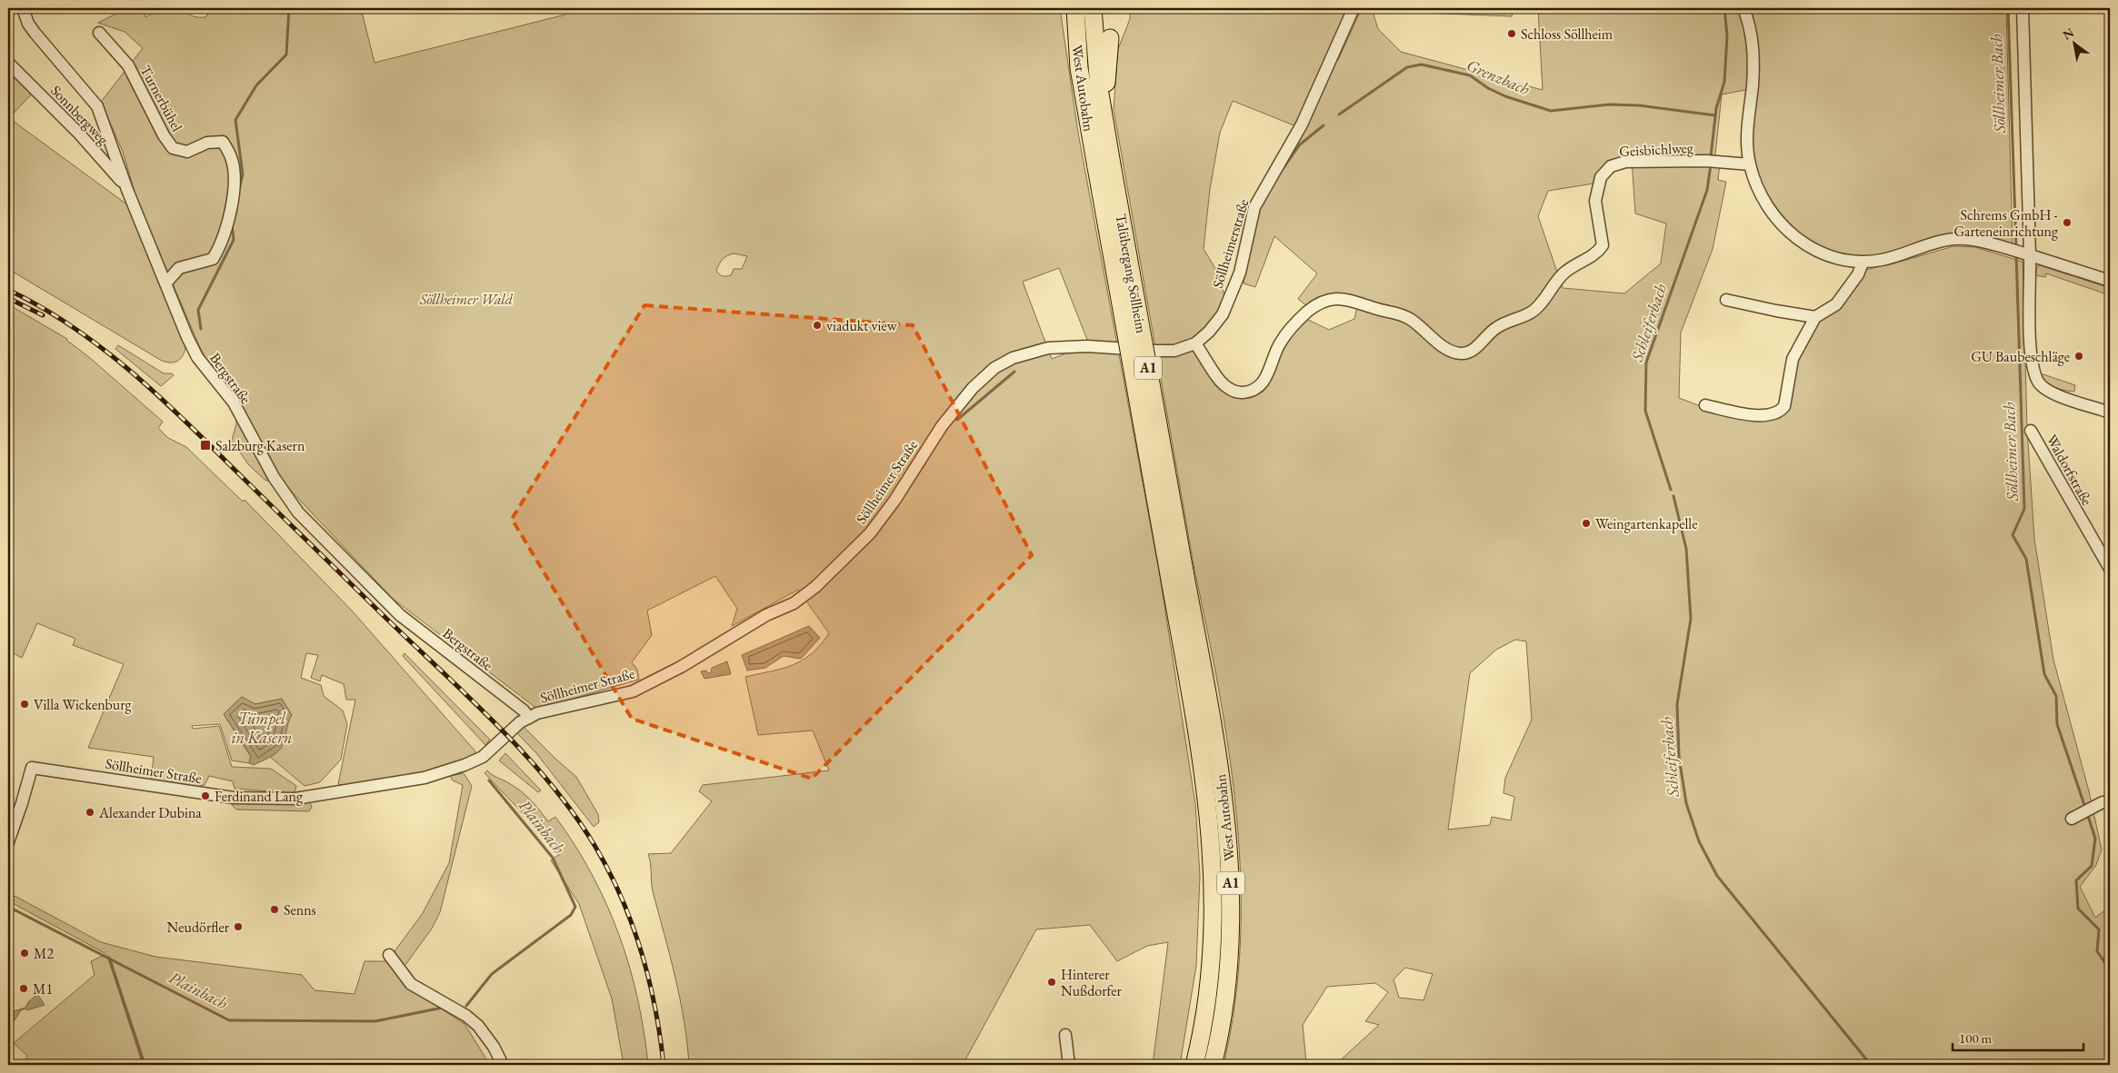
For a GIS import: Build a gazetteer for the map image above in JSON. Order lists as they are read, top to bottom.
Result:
{
  "streets": {
    "highway": ["West Autobahn", "Talübergang Söllheim", "A1"],
    "street": [
      "Turnerbühel",
      "Sonnbergweg",
      "Geisbichlweg",
      "Söllheimerstraße",
      "Bergstraße",
      "Waldorfstraße",
      "Söllheimer Straße"
    ]
  },
  "crossings": [
    ["West Autobahn", "Talübergang Söllheim"],
    ["Turnerbühel", "Bergstraße"],
    ["Sonnbergweg", "Bergstraße"],
    ["Geisbichlweg", "Söllheimerstraße"],
    ["Geisbichlweg", "Söllheimer Straße"],
    ["Söllheimerstraße", "Söllheimer Straße"],
    ["Bergstraße", "Söllheimer Straße"]
  ],
  "water": [
    "Grenzbach",
    "Söllheimer Bach",
    "Schleiferbach",
    "Tümpel in Kasern",
    "Plainbach"
  ],
  "parks": ["Söllheimer Wald"],
  "places": {
    "other": [
      "Schloss Söllheim",
      "Schrems GmbH - Garteneinrichtung",
      "viadukt view",
      "GU Baubeschläge",
      "Weingartenkapelle",
      "Villa Wickenburg",
      "Ferdinand Lang",
      "Alexander Dubina",
      "Senns",
      "Neudörfler",
      "M2",
      "Hinterer Nußdorfer",
      "M1"
    ],
    "transit": ["Salzburg Kasern"]
  },
  "scale_bar": "100 m",
  "north": "top left"
}
